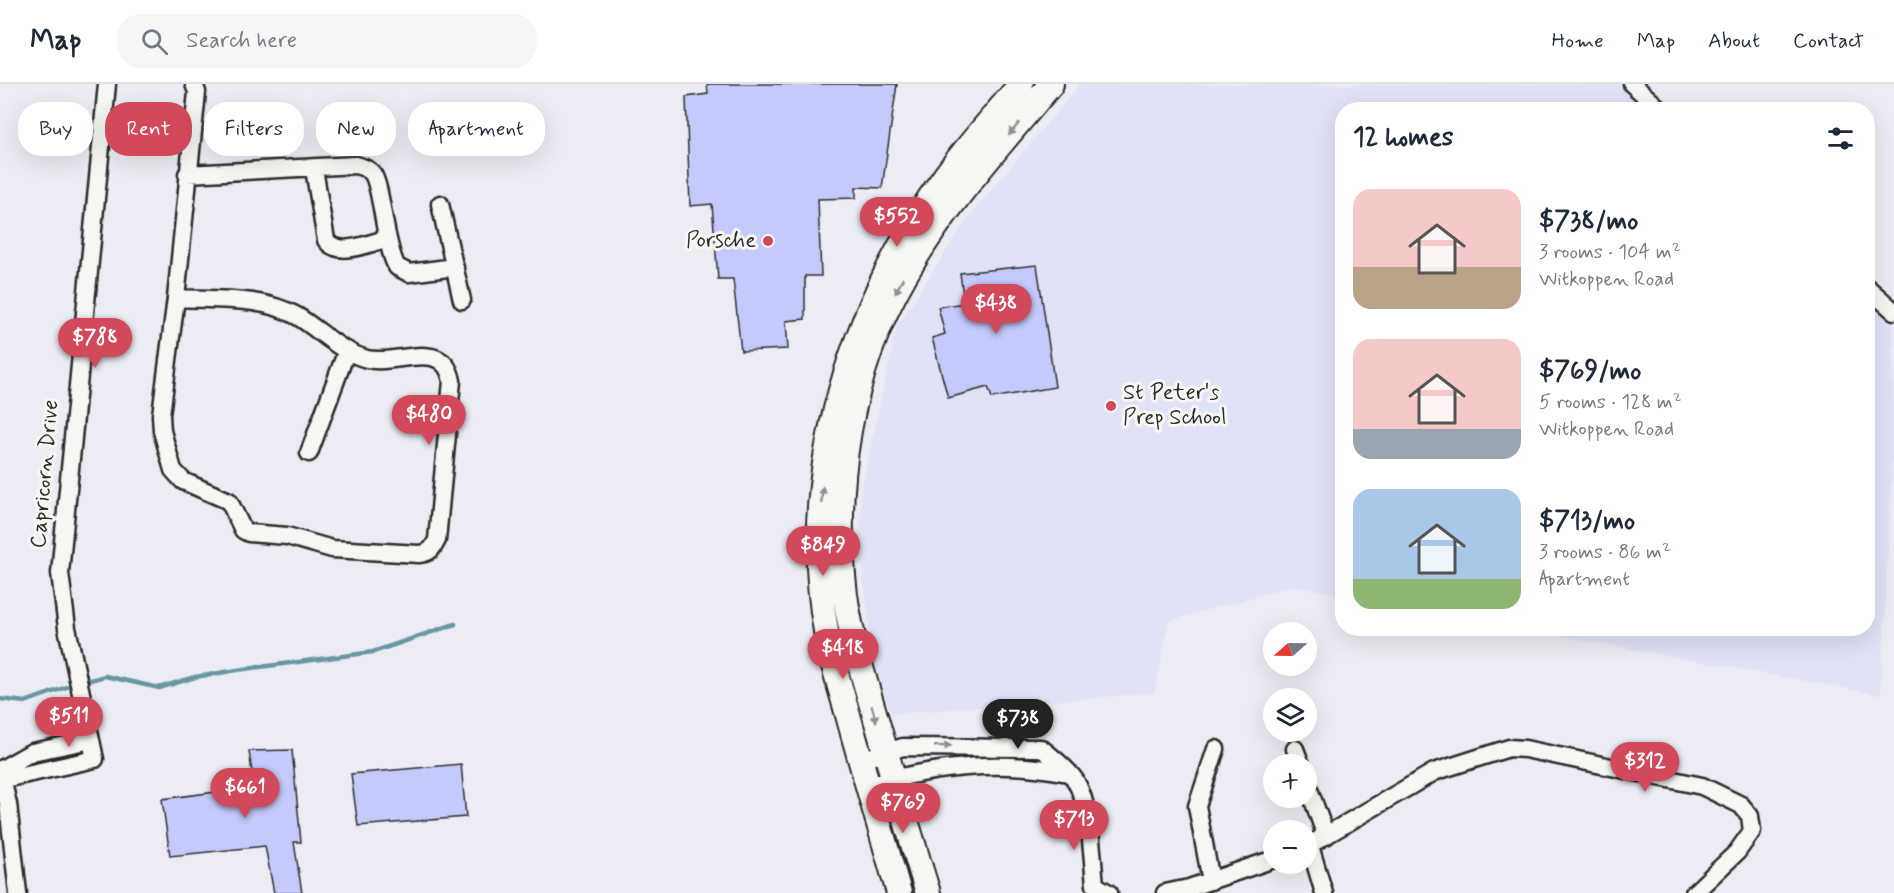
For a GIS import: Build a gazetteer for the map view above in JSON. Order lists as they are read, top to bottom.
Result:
{
  "streets": {
    "street": ["Capricorn Drive"]
  },
  "places": ["Porsche", "St Peter's Prep School"],
  "north": "left",
  "page": {
    "header": "Map",
    "search": "Search here",
    "nav": [
      "Home",
      "Map",
      "About",
      "Contact"
    ],
    "chip": [
      "Buy",
      "Rent",
      "Filters",
      "New",
      "Apartment"
    ],
    "heading": "12 homes",
    "list": [
      {
        "name": "$738/mo",
        "note": "3 rooms · 104 m² · Witkoppen Road"
      },
      {
        "name": "$769/mo",
        "note": "5 rooms · 128 m² · Witkoppen Road"
      },
      {
        "name": "$713/mo",
        "note": "3 rooms · 86 m² · Apartment"
      }
    ],
    "price": [
      "$552",
      "$438",
      "$788",
      "$480",
      "$849",
      "$418",
      "$511",
      "$738",
      "$312",
      "$661",
      "$769",
      "$713"
    ],
    "map_buttons": ["+", "−"]
  }
}
